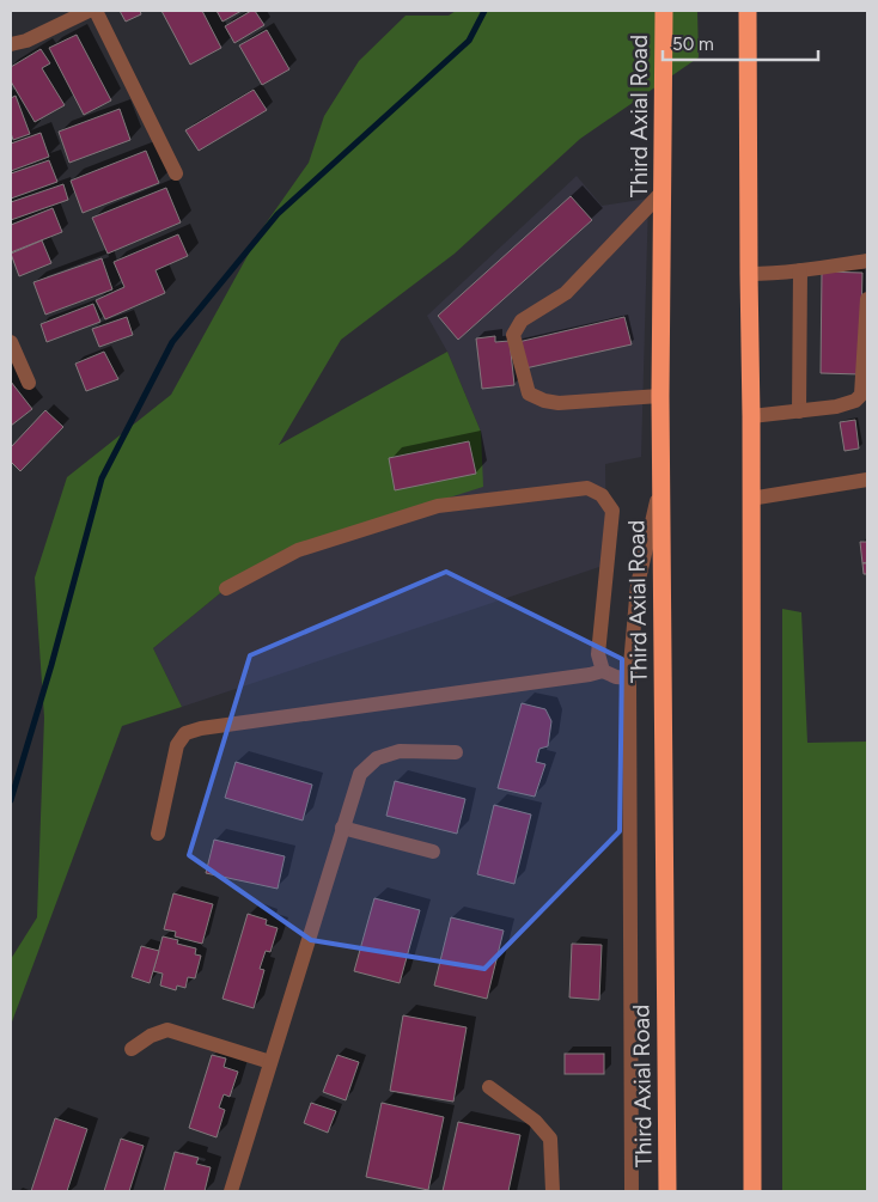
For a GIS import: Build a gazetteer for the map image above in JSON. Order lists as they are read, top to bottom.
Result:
{
  "streets": {
    "highway": ["Third Axial Road"]
  },
  "scale_bar": "50 m"
}
